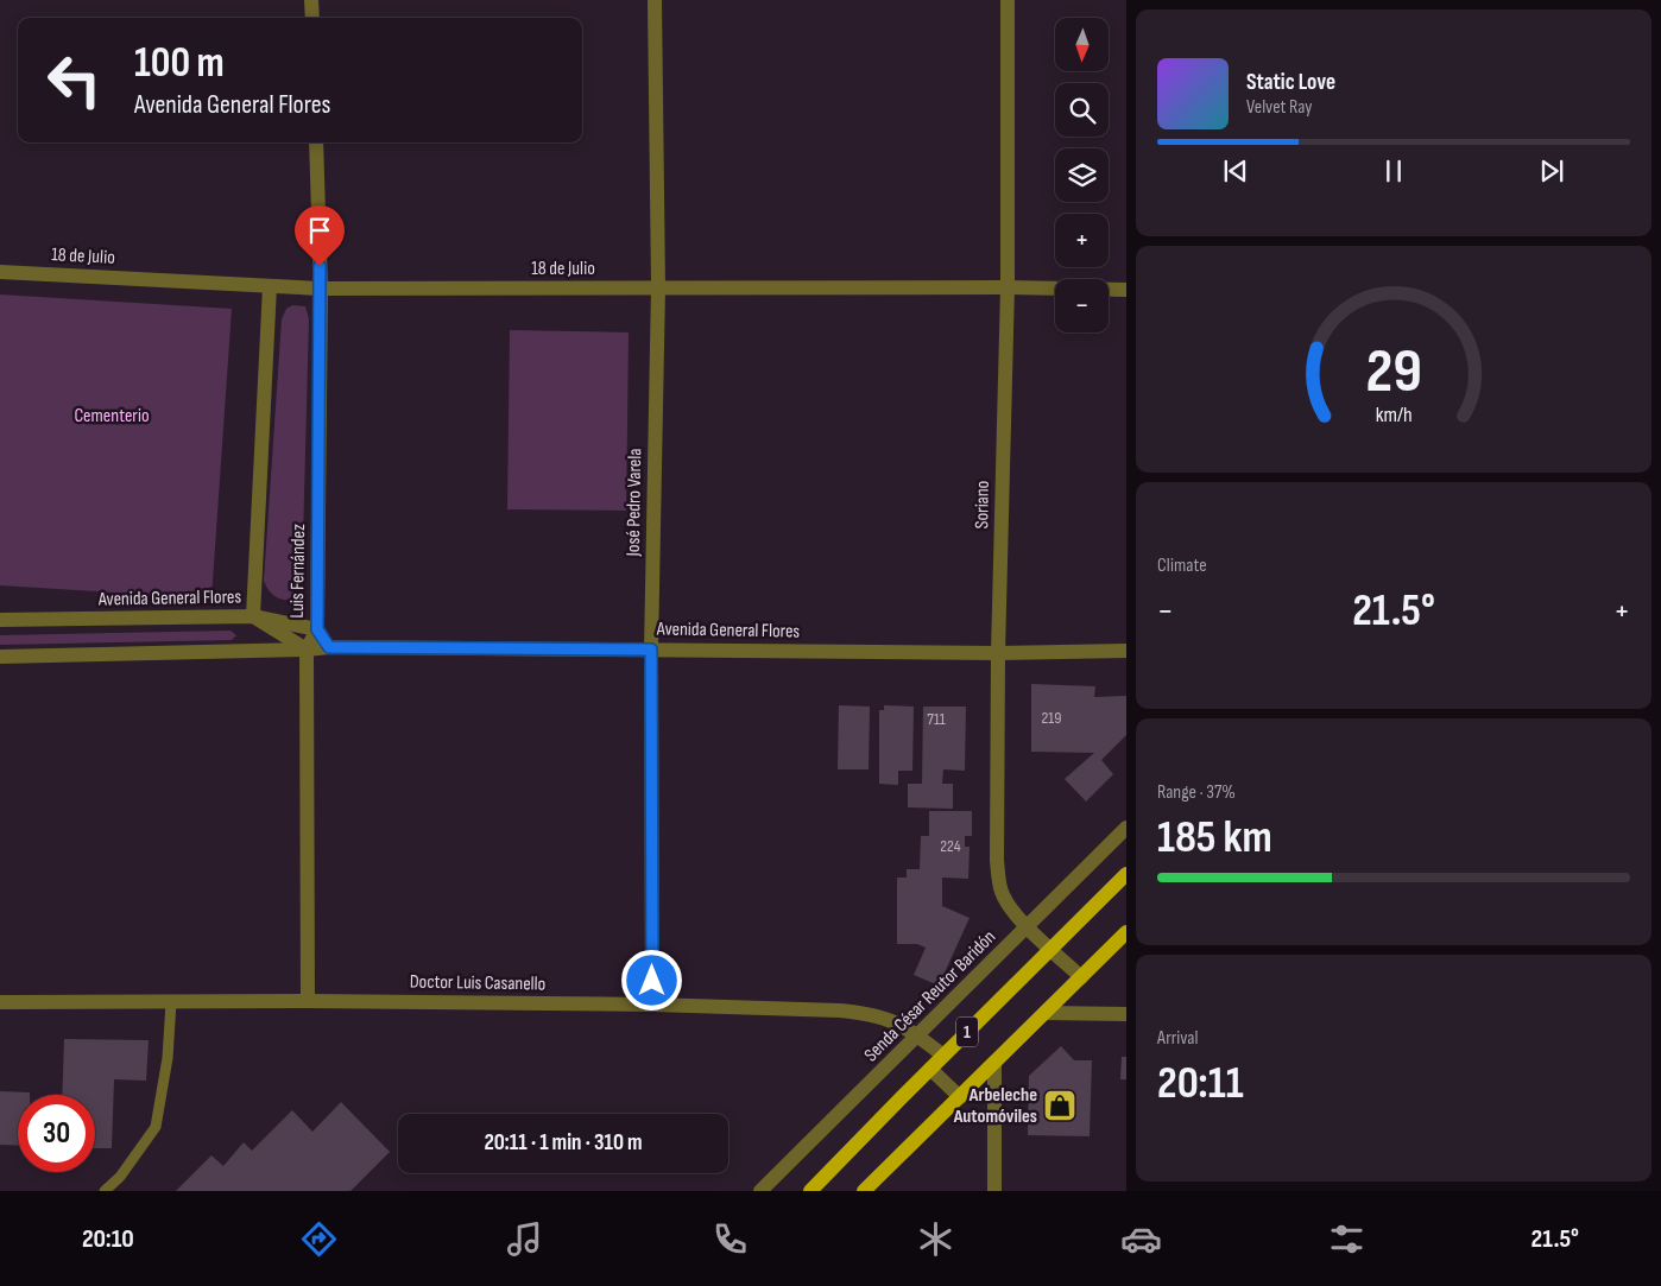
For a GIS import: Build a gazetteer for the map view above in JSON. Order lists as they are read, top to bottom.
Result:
{
  "streets": {
    "main road": ["1"],
    "street": [
      "18 de Julio",
      "José Pedro Varela",
      "Soriano",
      "Luis Fernández",
      "Avenida General Flores",
      "Doctor Luis Casanello",
      "Senda César Reutor Baridón"
    ]
  },
  "crossings": [
    ["18 de Julio", "José Pedro Varela"],
    ["18 de Julio", "Soriano"],
    ["18 de Julio", "Luis Fernández"],
    ["José Pedro Varela", "Avenida General Flores"],
    ["José Pedro Varela", "Doctor Luis Casanello"],
    ["Soriano", "Avenida General Flores"],
    ["Soriano", "Senda César Reutor Baridón"],
    ["Soriano", "1"],
    ["Luis Fernández", "Avenida General Flores"],
    ["Luis Fernández", "Doctor Luis Casanello"],
    ["Doctor Luis Casanello", "Senda César Reutor Baridón"],
    ["Doctor Luis Casanello", "1"]
  ],
  "parks": ["Cementerio"],
  "places": {
    "shop": ["Arbeleche Automóviles"]
  },
  "house_numbers": ["219", "711", "224"],
  "north": "bottom",
  "page": {
    "map_buttons": ["+", "−"],
    "turn": ["100 m", "Avenida General Flores"],
    "song": ["Static Love", "Velvet Ray"],
    "tile": [
      "Climate",
      ["Range · 37%", "185 km"],
      ["Arrival", "20:11"]
    ],
    "heat": ["−", "21.5°", "+"],
    "limit": "30",
    "trip": "20:11 · 1 min · 310 m",
    "tabs": ["20:10", "21.5°"],
    "gauge": ["29", "km/h"]
  }
}
